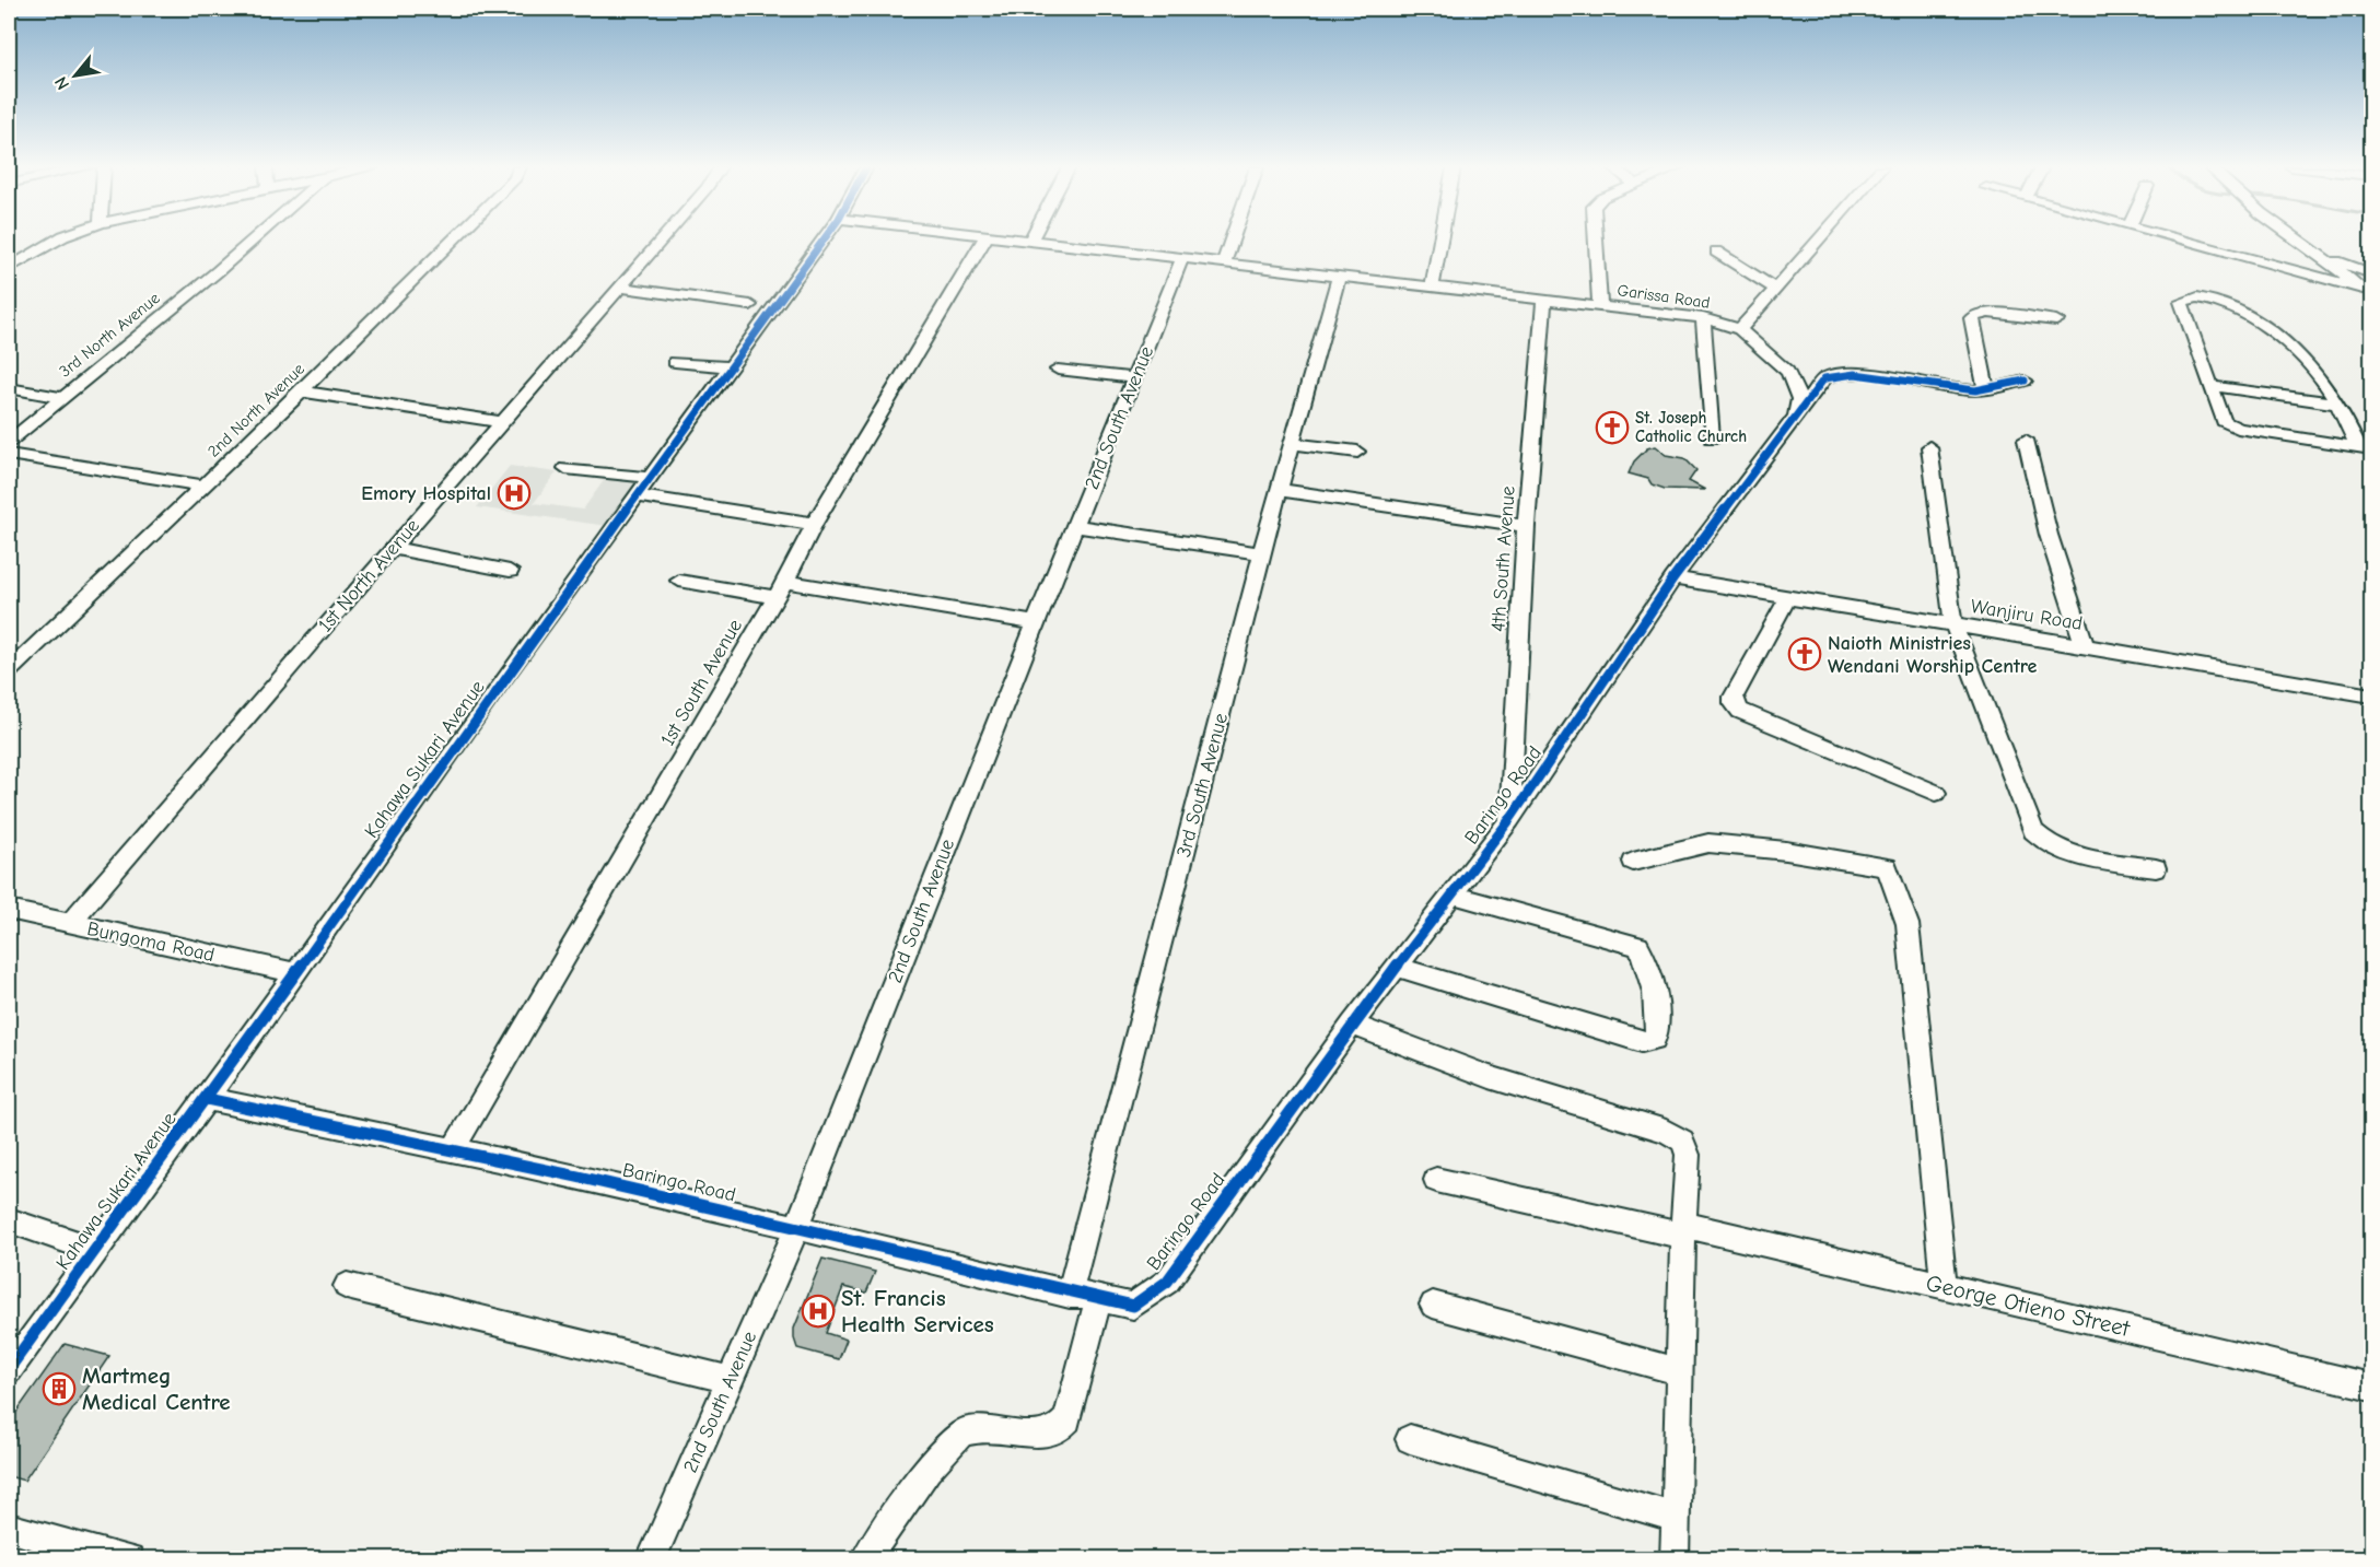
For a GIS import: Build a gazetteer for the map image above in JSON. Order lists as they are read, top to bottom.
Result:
{
  "streets": {
    "street": [
      "Garissa Road",
      "3rd North Avenue",
      "2nd North Avenue",
      "2nd South Avenue",
      "4th South Avenue",
      "1st North Avenue",
      "Wanjiru Road",
      "1st South Avenue",
      "Kahawa Sukari Avenue",
      "3rd South Avenue",
      "Baringo Road",
      "Bungoma Road",
      "George Otieno Street"
    ]
  },
  "crossings": [
    ["Garissa Road", "2nd South Avenue"],
    ["Garissa Road", "4th South Avenue"],
    ["Garissa Road", "3rd South Avenue"],
    ["Garissa Road", "Baringo Road"],
    ["2nd South Avenue", "Baringo Road"],
    ["4th South Avenue", "Baringo Road"],
    ["1st North Avenue", "Bungoma Road"],
    ["Wanjiru Road", "Baringo Road"],
    ["1st South Avenue", "Baringo Road"],
    ["Kahawa Sukari Avenue", "Baringo Road"],
    ["Kahawa Sukari Avenue", "Bungoma Road"],
    ["3rd South Avenue", "Baringo Road"]
  ],
  "places": {
    "church": ["St. Joseph Catholic Church", "Naioth Ministries Wendani Worship Centre"],
    "hospital": ["Emory Hospital", "St. Francis Health Services"],
    "building": ["Martmeg Medical Centre"]
  },
  "north": "bottom left"
}
